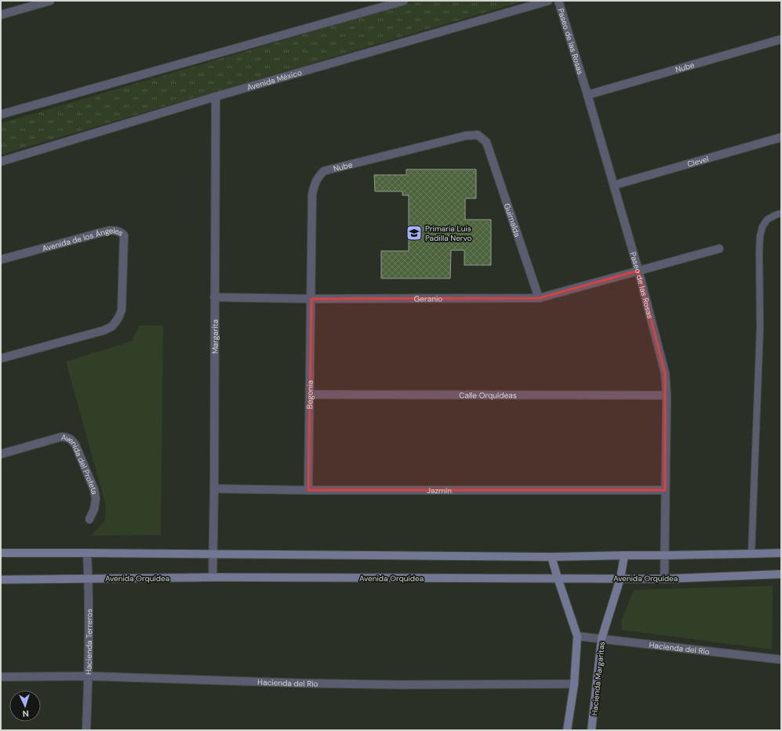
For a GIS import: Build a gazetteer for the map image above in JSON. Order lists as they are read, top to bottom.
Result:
{
  "streets": {
    "street": [
      "Paseo de las Rosas",
      "Nube",
      "Avenida México",
      "Clevel",
      "Guirnalda",
      "Avenida de los Ángeles",
      "Geranio",
      "Margarita",
      "Begonia",
      "Calle Orquídeas",
      "Avenida del Profeta",
      "Jazmín",
      "Avenida Orquídea",
      "Hacienda Terreros",
      "Hacienda del Río",
      "Hacienda Margaritas"
    ]
  },
  "crossings": [
    ["Paseo de las Rosas", "Nube"],
    ["Paseo de las Rosas", "Clevel"],
    ["Paseo de las Rosas", "Geranio"],
    ["Paseo de las Rosas", "Calle Orquídeas"],
    ["Paseo de las Rosas", "Jazmín"],
    ["Paseo de las Rosas", "Avenida Orquídea"],
    ["Nube", "Guirnalda"],
    ["Nube", "Geranio"],
    ["Nube", "Begonia"],
    ["Avenida México", "Margarita"],
    ["Guirnalda", "Geranio"],
    ["Geranio", "Margarita"],
    ["Geranio", "Begonia"],
    ["Margarita", "Jazmín"],
    ["Margarita", "Avenida Orquídea"],
    ["Begonia", "Calle Orquídeas"],
    ["Begonia", "Jazmín"],
    ["Avenida Orquídea", "Hacienda Terreros"],
    ["Avenida Orquídea", "Hacienda Margaritas"],
    ["Hacienda Terreros", "Hacienda del Río"],
    ["Hacienda del Río", "Hacienda Margaritas"]
  ],
  "places": {
    "school or university": ["Primaria Luis Padilla Nervo"]
  },
  "north": "bottom"
}
